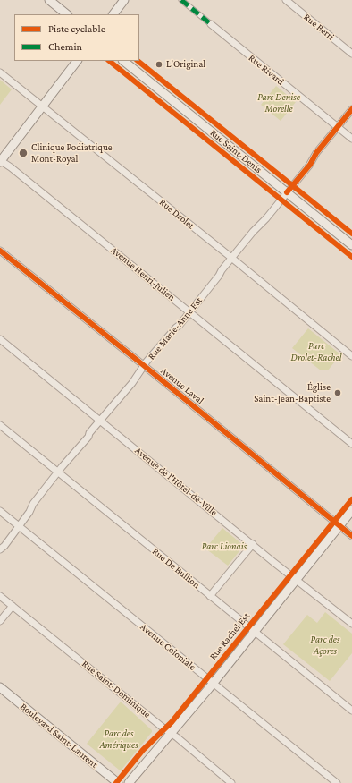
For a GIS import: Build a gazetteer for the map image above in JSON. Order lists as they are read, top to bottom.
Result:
{
  "streets": {
    "main road": ["Rue Saint-Denis", "Rue Rachel Est", "Boulevard Saint-Laurent"],
    "street": [
      "Rue Berri",
      "Rue Rivard",
      "Rue Drolet",
      "Avenue Henri-Julien",
      "Rue Marie-Anne Est",
      "Avenue Laval",
      "Avenue de l'Hôtel-de-Ville",
      "Rue De Bullion",
      "Avenue Coloniale",
      "Rue Saint-Dominique"
    ]
  },
  "crossings": [
    ["Rue Rivard", "Rue Marie-Anne Est"],
    ["Rue Saint-Denis", "Rue Marie-Anne Est"],
    ["Rue Drolet", "Rue Marie-Anne Est"],
    ["Avenue Henri-Julien", "Rue Marie-Anne Est"],
    ["Rue Marie-Anne Est", "Avenue Laval"],
    ["Rue Marie-Anne Est", "Avenue de l'Hôtel-de-Ville"],
    ["Rue Marie-Anne Est", "Rue De Bullion"],
    ["Rue Marie-Anne Est", "Avenue Coloniale"],
    ["Avenue Laval", "Rue Rachel Est"],
    ["Avenue de l'Hôtel-de-Ville", "Rue Rachel Est"],
    ["Rue De Bullion", "Rue Rachel Est"],
    ["Rue Rachel Est", "Avenue Coloniale"],
    ["Rue Rachel Est", "Rue Saint-Dominique"]
  ],
  "parks": [
    "Parc Denise Morelle",
    "Parc Drolet-Rachel",
    "Parc Lionais",
    "Parc des Açores",
    "Parc des Amériques"
  ],
  "places": ["L'Original", "Clinique Podiatrique Mont-Royal", "Église Saint-Jean-Baptiste"],
  "legend": ["Piste cyclable", "Chemin"]
}
